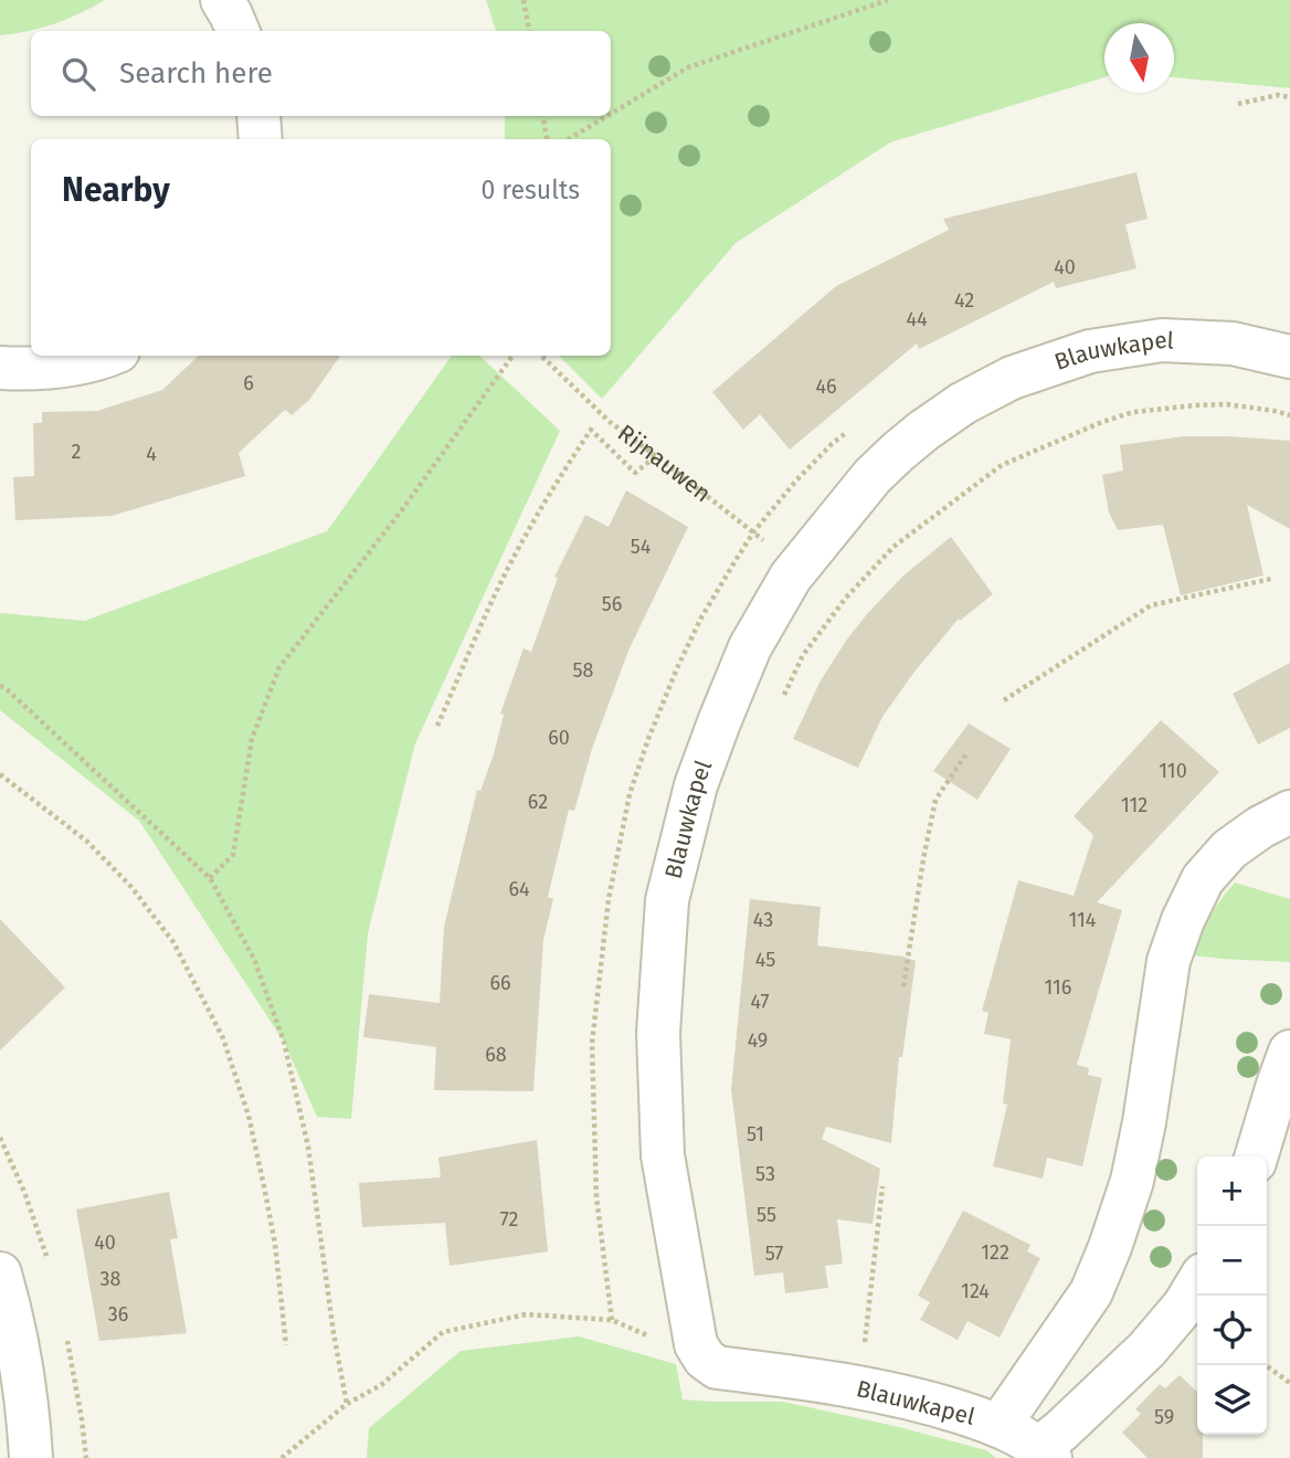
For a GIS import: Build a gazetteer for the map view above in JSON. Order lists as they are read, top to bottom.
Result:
{
  "streets": {
    "street": ["Blauwkapel"],
    "path": ["Rijnauwen"]
  },
  "crossings": [
    ["Blauwkapel", "Rijnauwen"]
  ],
  "house_numbers": [
    "40",
    "42",
    "44",
    "6",
    "46",
    "2",
    "4",
    "54",
    "56",
    "58",
    "60",
    "110",
    "62",
    "112",
    "64",
    "43",
    "114",
    "45",
    "66",
    "116",
    "47",
    "49",
    "68",
    "51",
    "53",
    "55",
    "72",
    "40",
    "122",
    "57",
    "38",
    "124",
    "36",
    "59"
  ],
  "north": "bottom",
  "page": {
    "search": "Search here",
    "heading": ["Nearby", "0 results"],
    "map_buttons": ["+", "−"]
  }
}
